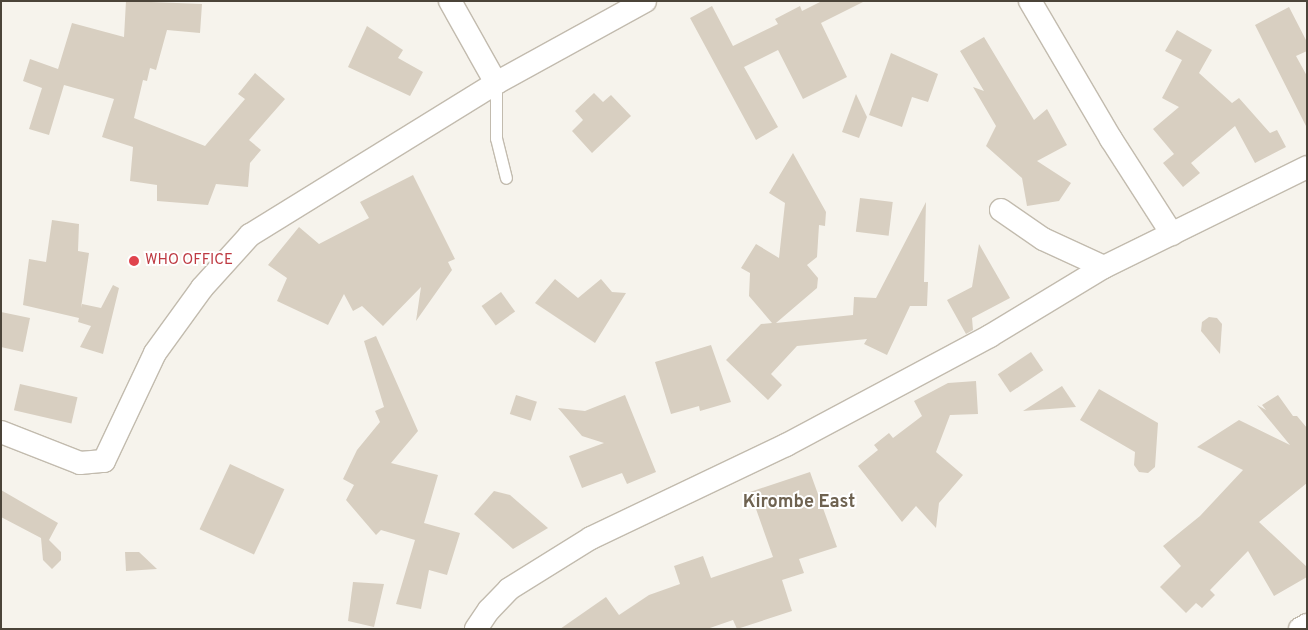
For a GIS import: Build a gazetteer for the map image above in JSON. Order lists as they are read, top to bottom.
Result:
{
  "districts": ["Kirombe East"],
  "places": ["WHO OFFICE"]
}
